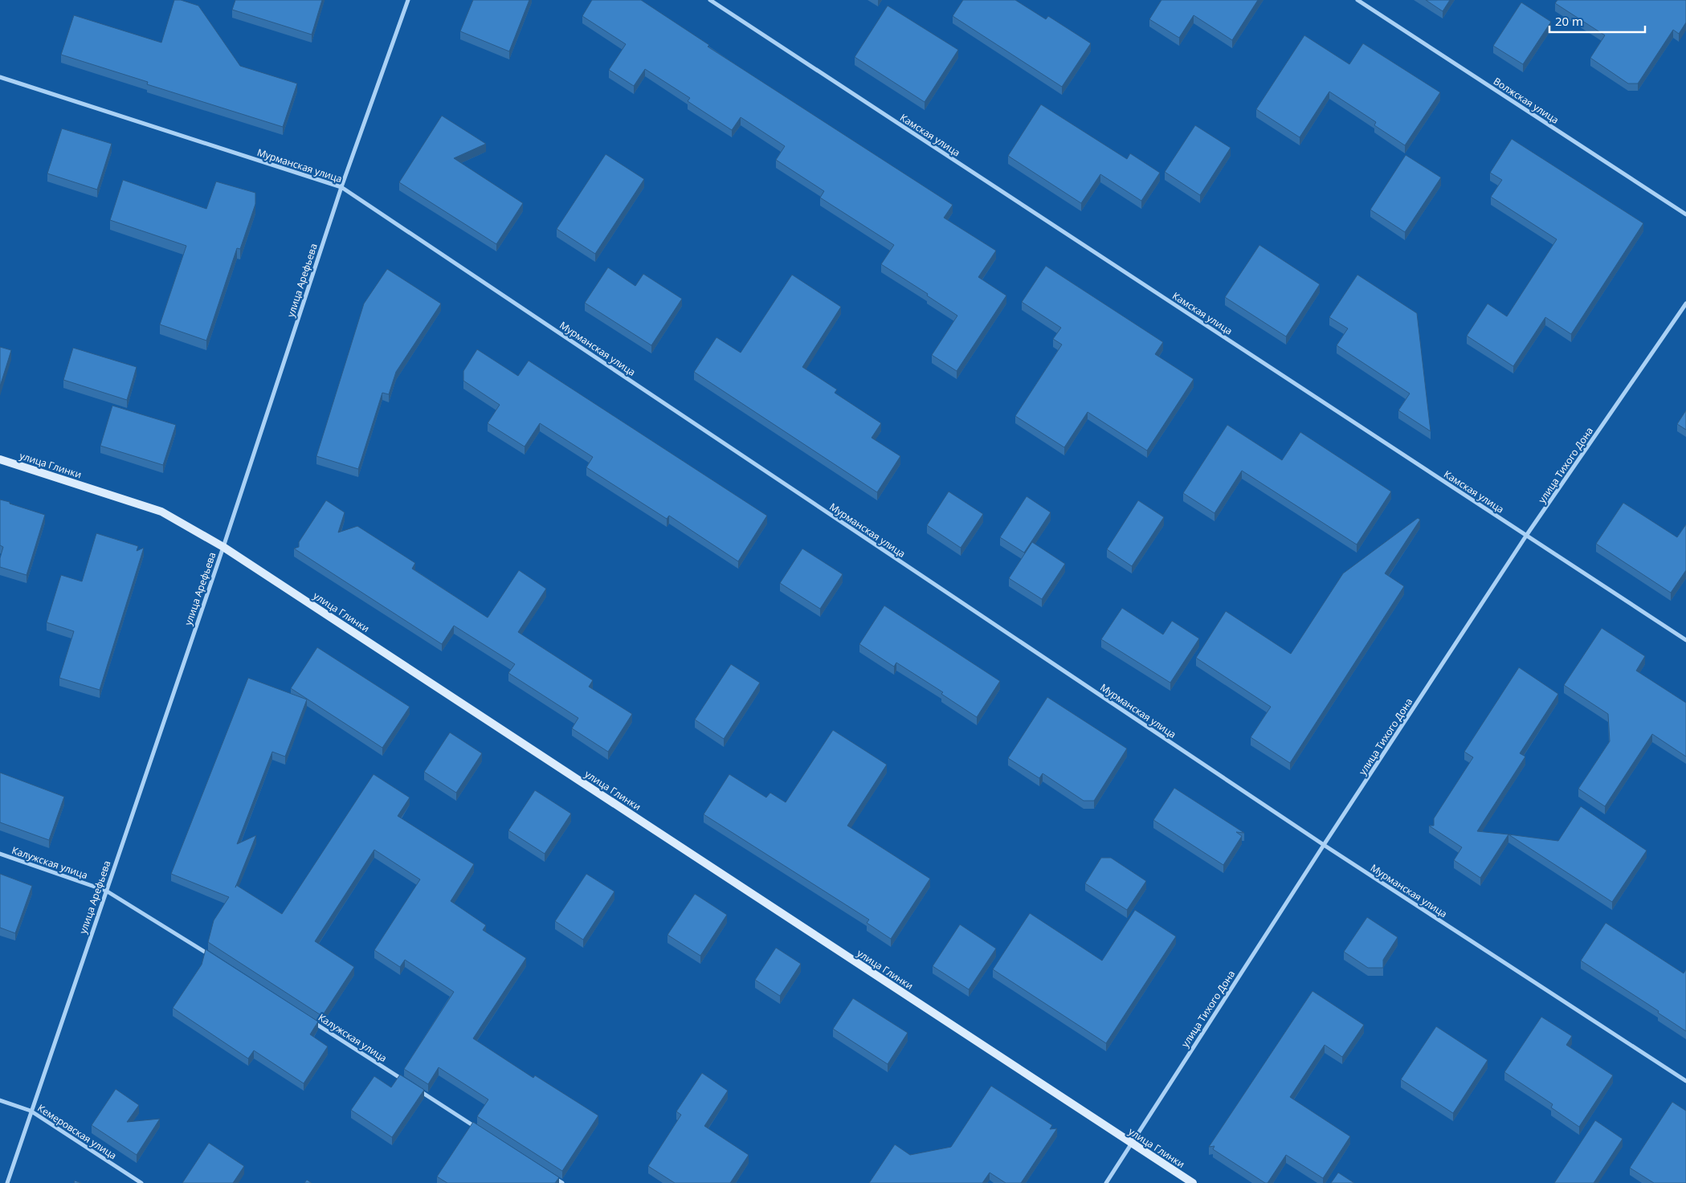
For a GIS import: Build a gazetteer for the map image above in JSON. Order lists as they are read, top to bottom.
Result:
{
  "streets": {
    "street": [
      "Волжская улица",
      "Камская улица",
      "Мурманская улица",
      "улица Арефьева",
      "улица Глинки",
      "улица Тихого Дона",
      "Калужская улица",
      "Кемеровская улица"
    ]
  },
  "crossings": [
    ["Камская улица", "улица Тихого Дона"],
    ["Мурманская улица", "улица Арефьева"],
    ["Мурманская улица", "улица Тихого Дона"],
    ["улица Арефьева", "улица Глинки"],
    ["улица Арефьева", "Калужская улица"],
    ["улица Арефьева", "Кемеровская улица"],
    ["улица Глинки", "улица Тихого Дона"]
  ],
  "scale_bar": "20 m"
}
